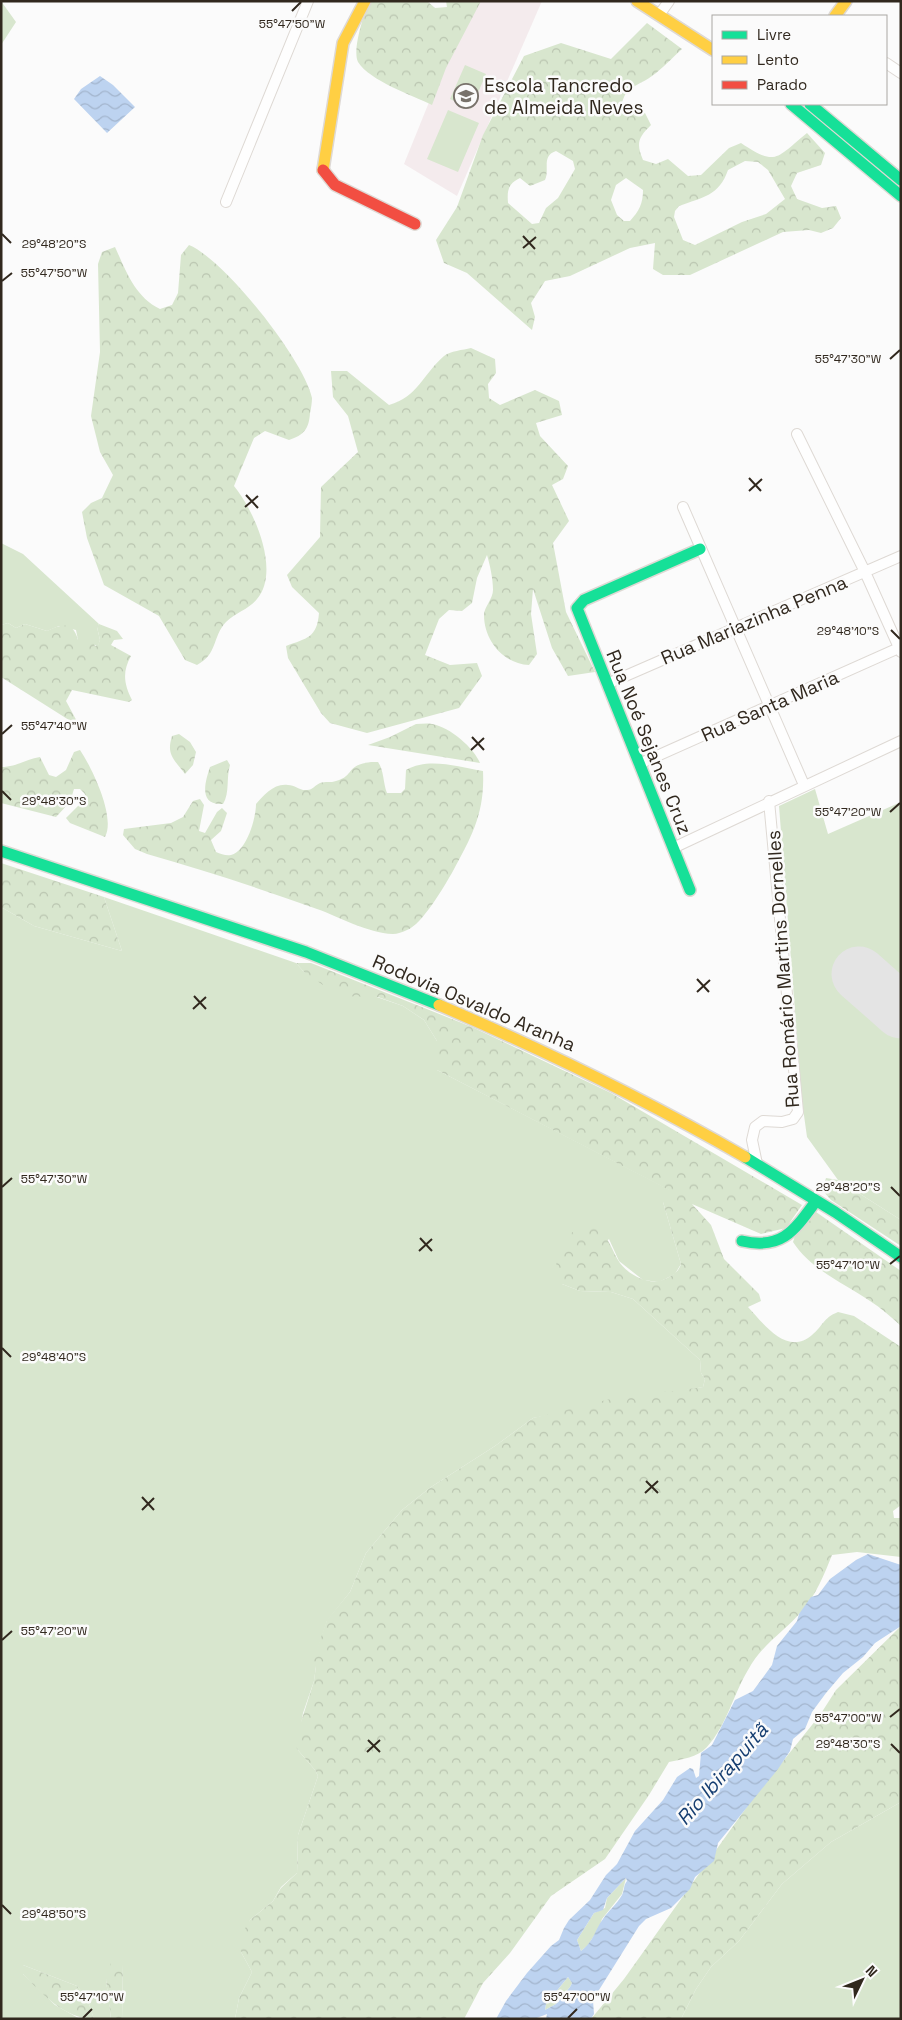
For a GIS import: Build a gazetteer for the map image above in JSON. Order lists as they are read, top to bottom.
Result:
{
  "streets": {
    "main road": ["Rua Noé Sejanes Cruz", "Rodovia Osvaldo Aranha"],
    "street": ["Rua Mariazinha Penna", "Rua Santa Maria", "Rua Romário Martins Dornelles"]
  },
  "crossings": [
    ["Rua Mariazinha Penna", "Rua Noé Sejanes Cruz"],
    ["Rua Santa Maria", "Rua Noé Sejanes Cruz"],
    ["Rua Romário Martins Dornelles", "Rodovia Osvaldo Aranha"]
  ],
  "water": ["Rio Ibirapuitã"],
  "places": {
    "school or university": ["Escola Tancredo de Almeida Neves"]
  },
  "legend": ["Livre", "Lento", "Parado"],
  "north": "top right",
  "coordinates": [
    "55°47'50\"W",
    "29°48'20\"S",
    "55°47'30\"W",
    "29°48'10\"S",
    "55°47'40\"W",
    "29°48'30\"S",
    "55°47'20\"W",
    "55°47'10\"W",
    "29°48'40\"S",
    "55°47'00\"W",
    "29°48'50\"S"
  ]
}
